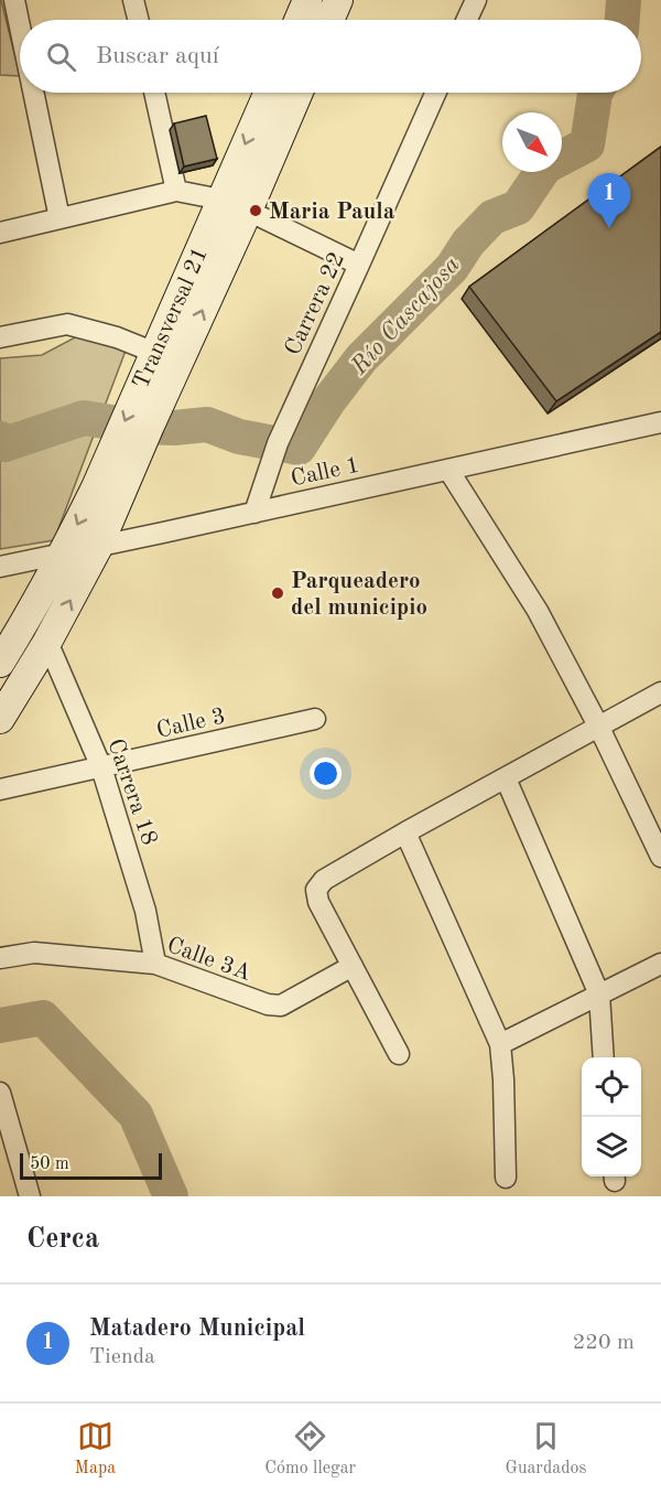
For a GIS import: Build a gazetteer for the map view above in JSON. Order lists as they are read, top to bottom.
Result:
{
  "streets": {
    "street": [
      "Carrera 22",
      "Transversal 21",
      "Calle 1",
      "Calle 3",
      "Carrera 18",
      "Calle 3A"
    ]
  },
  "crossings": [
    ["Carrera 22", "Calle 1"],
    ["Transversal 21", "Calle 1"],
    ["Calle 3", "Carrera 18"],
    ["Carrera 18", "Calle 3A"]
  ],
  "water": ["Río Cascajosa"],
  "places": ["Maria Paula", "Parqueadero del municipio"],
  "scale_bar": "50 m",
  "north": "bottom right",
  "page": {
    "search": "Buscar aquí",
    "pins": "1",
    "scale": "50 m",
    "heading": "Cerca",
    "list": [
      {
        "mark": "1",
        "name": "Matadero Municipal",
        "note": "Tienda",
        "value": "220 m"
      }
    ],
    "nav": ["Mapa", "Cómo llegar", "Guardados"]
  }
}
